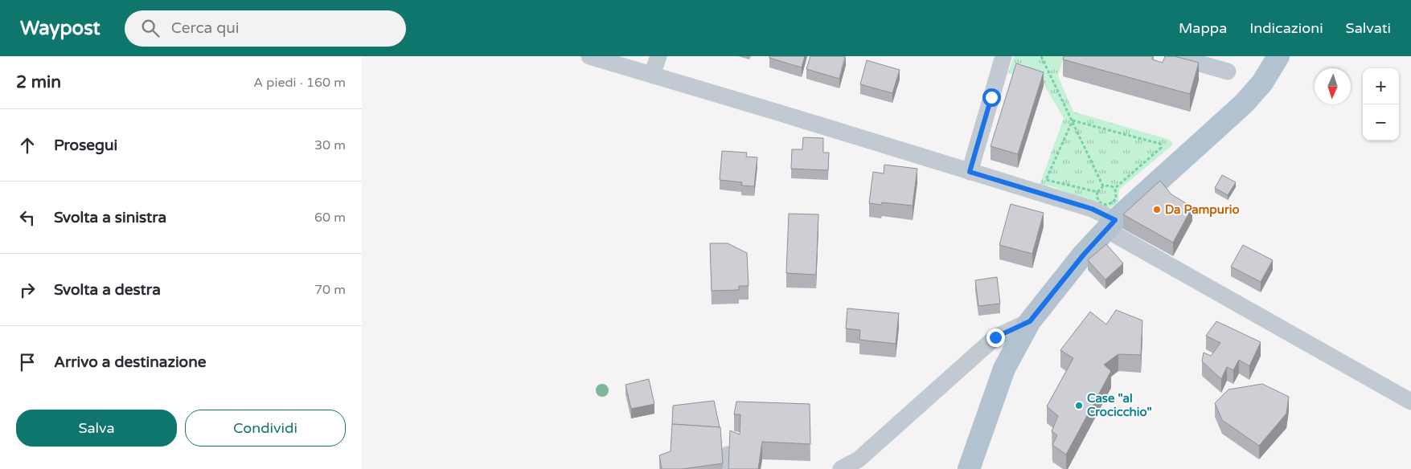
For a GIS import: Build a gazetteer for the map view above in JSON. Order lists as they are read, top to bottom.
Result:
{
  "places": ["Da Pampurio", "Case \"al Crocicchio\""],
  "north": "bottom",
  "page": {
    "header": "Waypost",
    "search": "Cerca qui",
    "nav": ["Mappa", "Indicazioni", "Salvati"],
    "heading": ["2 min", "A piedi · 160 m"],
    "map_buttons": ["+", "−"],
    "list": [
      ["Prosegui", "30 m"],
      ["Svolta a sinistra", "60 m"],
      ["Svolta a destra", "70 m"],
      "Arrivo a destinazione"
    ],
    "buttons": ["Salva", "Condividi"]
  }
}
